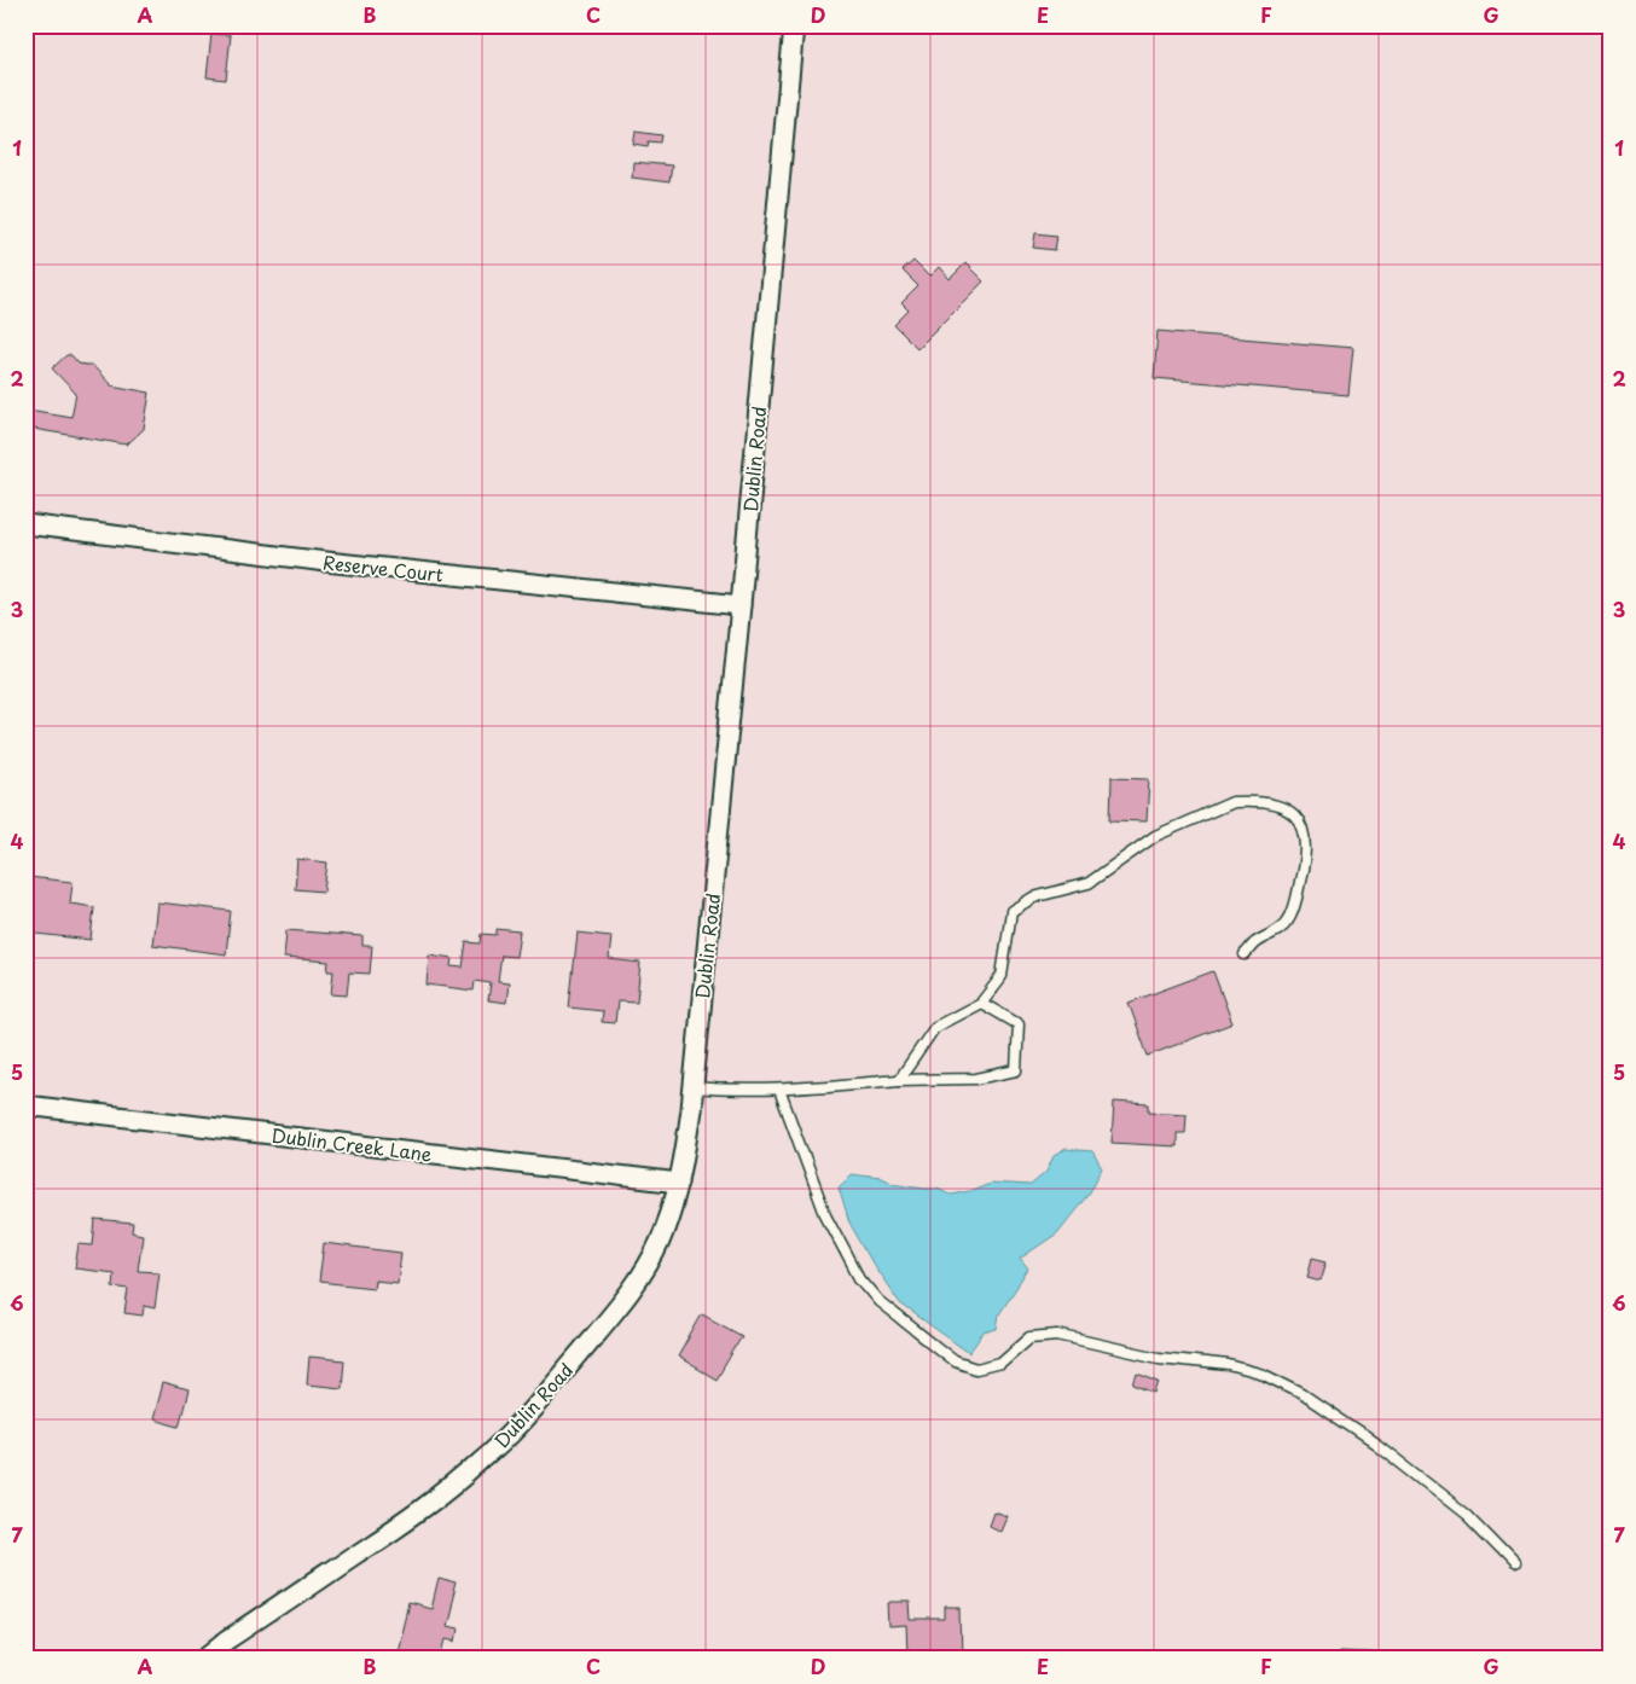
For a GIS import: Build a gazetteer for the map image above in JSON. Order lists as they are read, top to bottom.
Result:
{
  "streets": {
    "street": ["Dublin Road", "Reserve Court", "Dublin Creek Lane"]
  },
  "crossings": [
    ["Dublin Road", "Reserve Court"],
    ["Dublin Road", "Dublin Creek Lane"]
  ],
  "grid": {
    "columns": [
      "A",
      "B",
      "C",
      "D",
      "E",
      "F",
      "G"
    ],
    "rows": [
      "1",
      "2",
      "3",
      "4",
      "5",
      "6",
      "7"
    ]
  }
}
